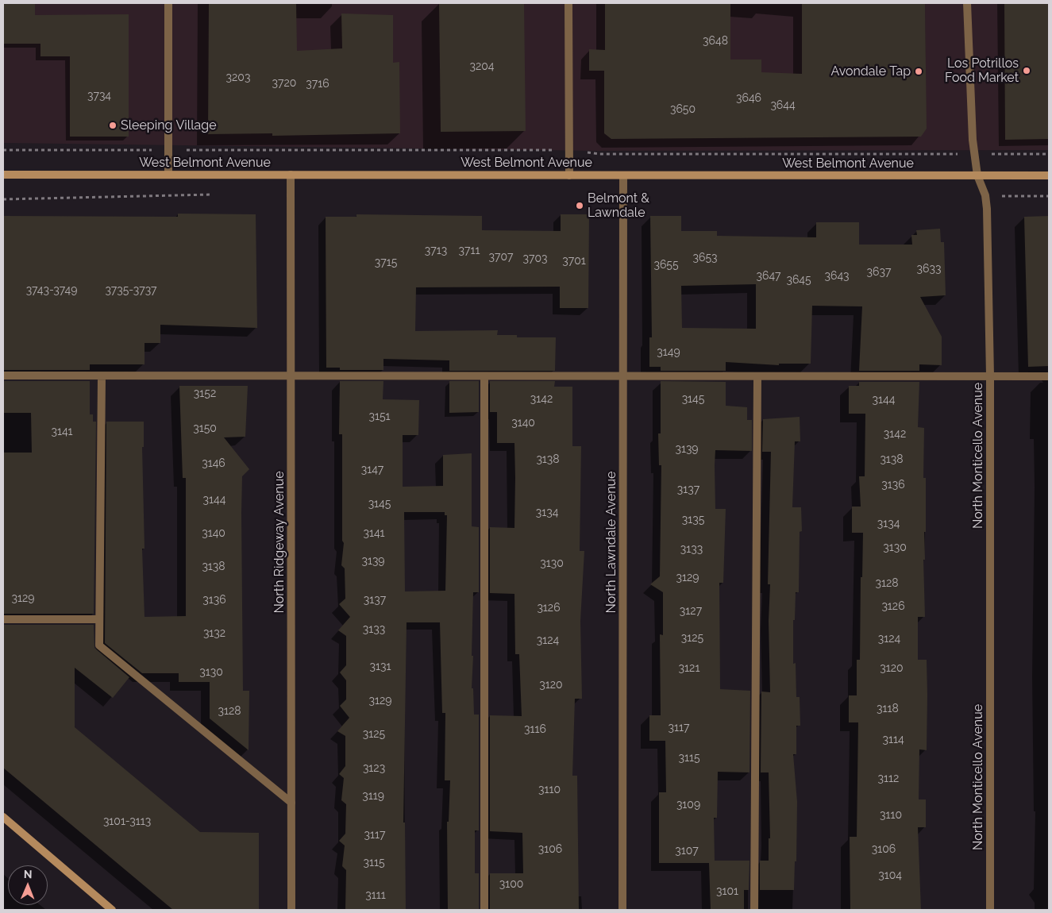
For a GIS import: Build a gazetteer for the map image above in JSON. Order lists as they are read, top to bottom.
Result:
{
  "streets": {
    "main road": ["West Belmont Avenue"],
    "street": ["North Monticello Avenue", "North Ridgeway Avenue", "North Lawndale Avenue"]
  },
  "crossings": [
    ["West Belmont Avenue", "North Monticello Avenue"],
    ["West Belmont Avenue", "North Ridgeway Avenue"],
    ["West Belmont Avenue", "North Lawndale Avenue"]
  ],
  "places": [
    "Los Potrillos Food Market",
    "Avondale Tap",
    "Sleeping Village",
    "Belmont & Lawndale"
  ],
  "house_numbers": [
    "3648",
    "3204",
    "3203",
    "3720",
    "3716",
    "3734",
    "3646",
    "3644",
    "3650",
    "3713",
    "3711",
    "3707",
    "3653",
    "3703",
    "3701",
    "3715",
    "3655",
    "3633",
    "3637",
    "3647",
    "3643",
    "3645",
    "3743-3749",
    "3735-3737",
    "3149",
    "3152",
    "3142",
    "3145",
    "3144",
    "3151",
    "3140",
    "3150",
    "3141",
    "3142",
    "3139",
    "3138",
    "3138",
    "3146",
    "3147",
    "3136",
    "3137",
    "3144",
    "3145",
    "3134",
    "3135",
    "3134",
    "3140",
    "3141",
    "3130",
    "3133",
    "3139",
    "3130",
    "3138",
    "3129",
    "3128",
    "3129",
    "3136",
    "3137",
    "3126",
    "3126",
    "3127",
    "3133",
    "3132",
    "3125",
    "3124",
    "3124",
    "3131",
    "3121",
    "3120",
    "3130",
    "3120",
    "3129",
    "3118",
    "3128",
    "3117",
    "3116",
    "3125",
    "3114",
    "3115",
    "3123",
    "3112",
    "3110",
    "3119",
    "3109",
    "3110",
    "3101-3113",
    "3117",
    "3106",
    "3106",
    "3107",
    "3115",
    "3104",
    "3100",
    "3101",
    "3111"
  ],
  "north": "top"
}
